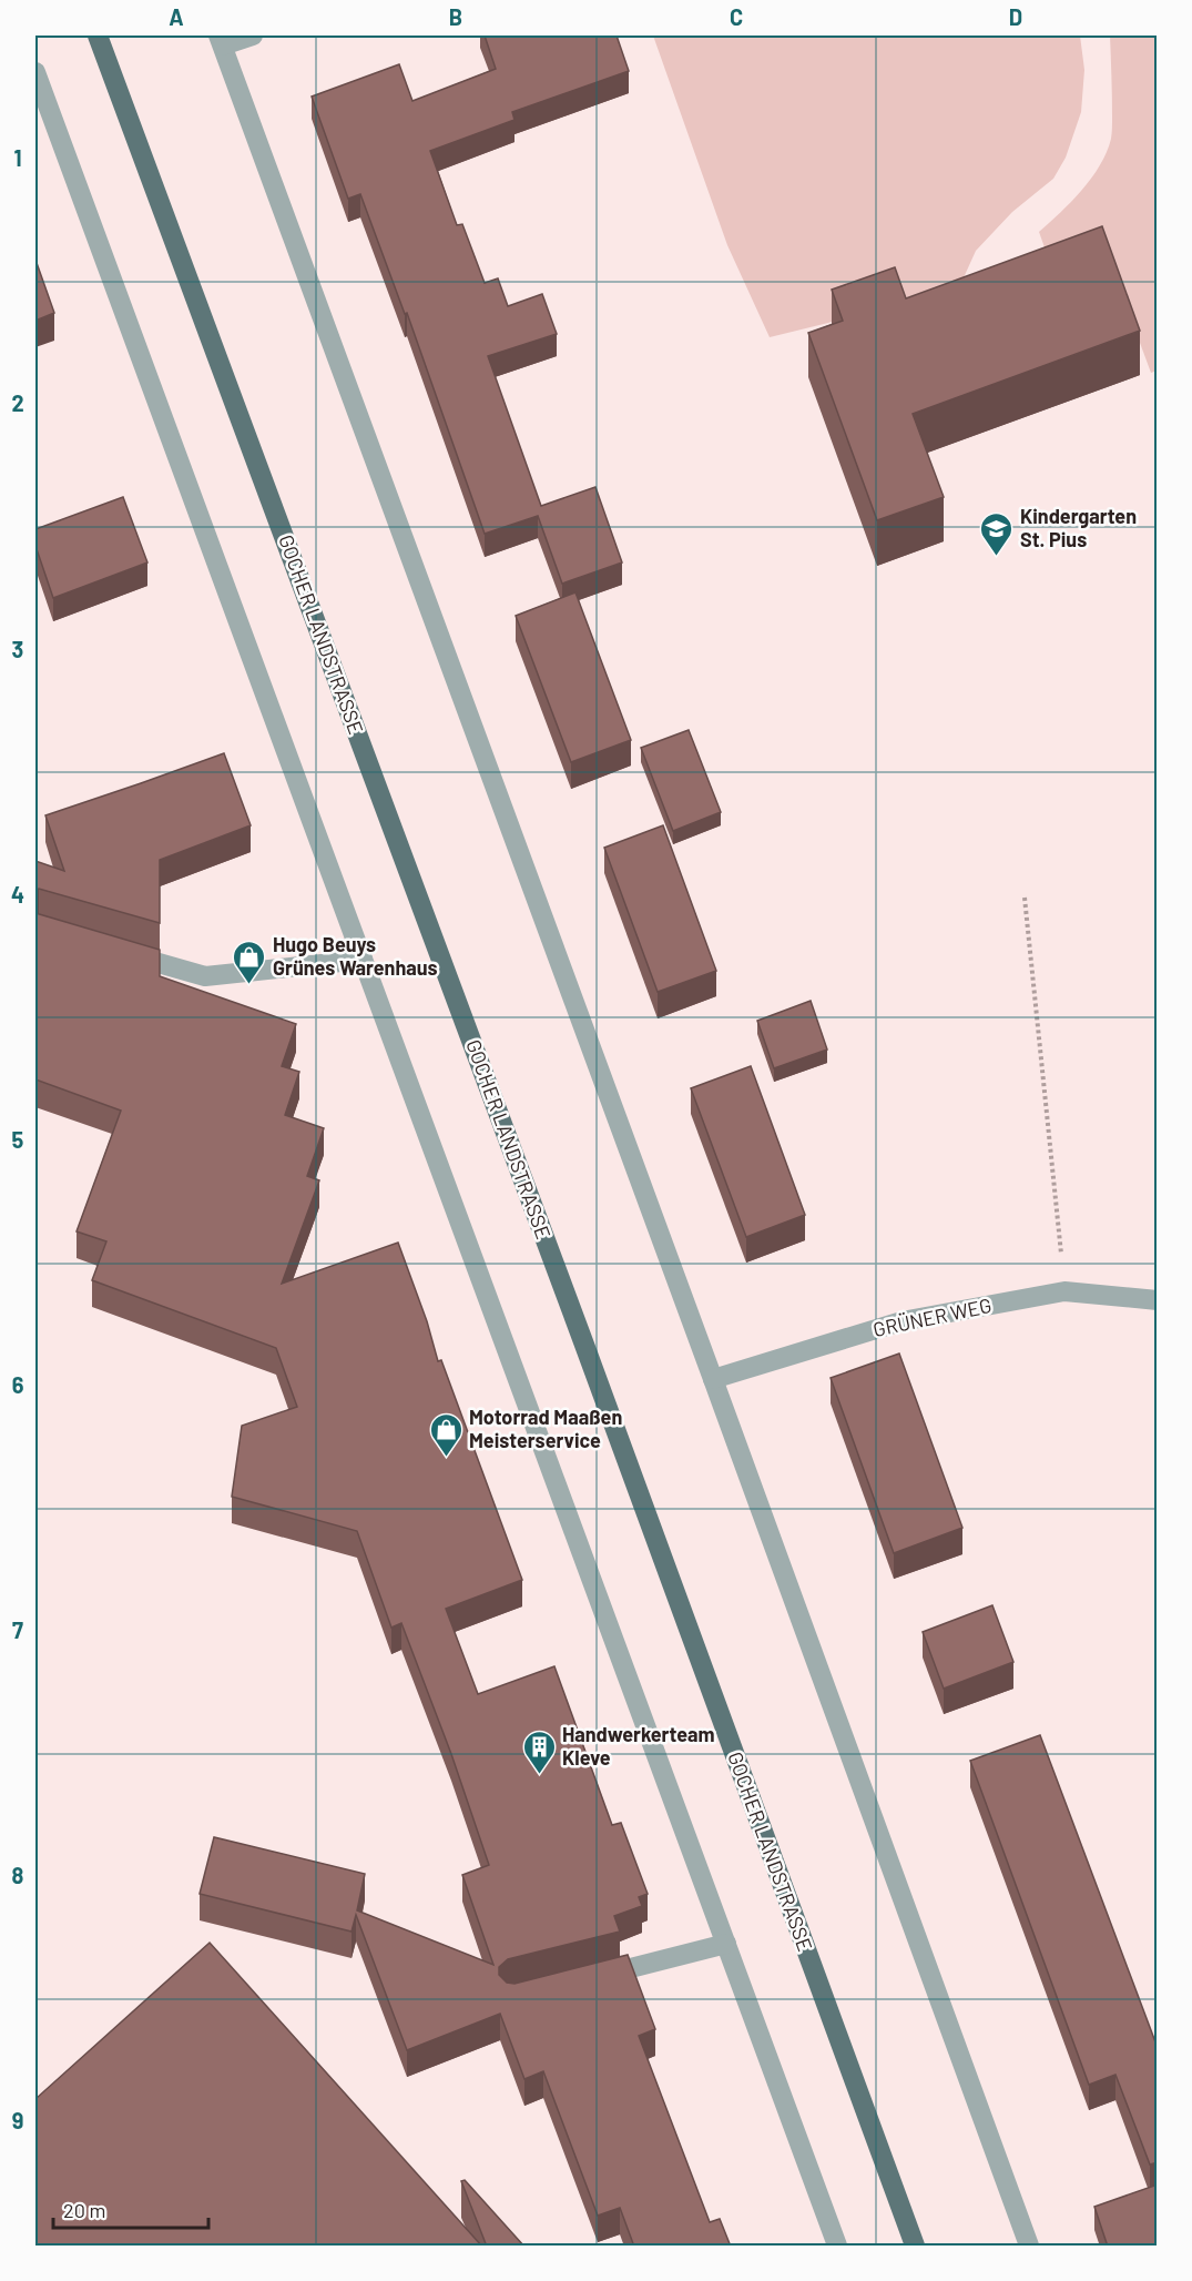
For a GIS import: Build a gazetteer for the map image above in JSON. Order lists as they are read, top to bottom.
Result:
{
  "streets": {
    "main road": ["GOCHER LANDSTRASSE"],
    "street": ["GRÜNER WEG"]
  },
  "places": {
    "school or university": ["Kindergarten St. Pius"],
    "shop": ["Hugo Beuys Grünes Warenhaus", "Motorrad Maaßen Meisterservice"],
    "building": ["Handwerkerteam Kleve"]
  },
  "scale_bar": "20 m",
  "grid": {
    "columns": [
      "A",
      "B",
      "C",
      "D"
    ],
    "rows": [
      "1",
      "2",
      "3",
      "4",
      "5",
      "6",
      "7",
      "8",
      "9"
    ]
  }
}
